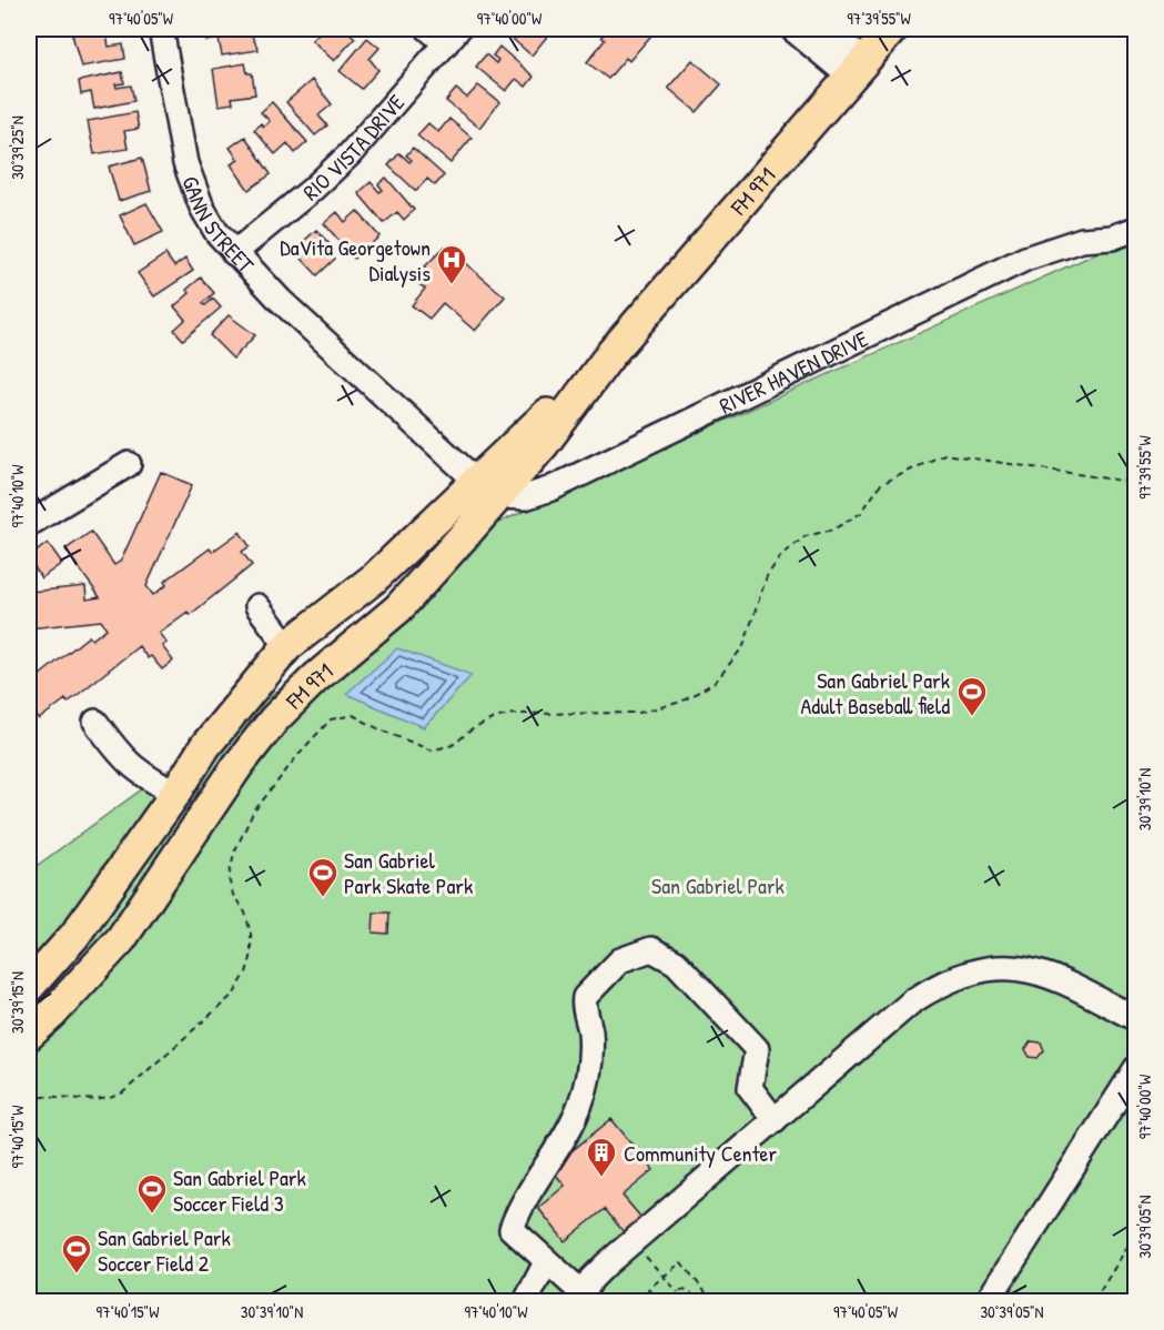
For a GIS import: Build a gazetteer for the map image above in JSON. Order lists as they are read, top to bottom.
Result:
{
  "streets": {
    "main road": ["FM 971"],
    "street": ["RIO VISTA DRIVE", "GANN STREET", "RIVER HAVEN DRIVE"]
  },
  "crossings": [
    ["RIO VISTA DRIVE", "GANN STREET"],
    ["FM 971", "GANN STREET"],
    ["FM 971", "RIVER HAVEN DRIVE"],
    ["GANN STREET", "RIVER HAVEN DRIVE"]
  ],
  "parks": ["San Gabriel Park"],
  "places": {
    "hospital": ["DaVita Georgetown Dialysis"],
    "sports": [
      "San Gabriel Park Adult Baseball field",
      "San Gabriel Park Skate Park",
      "San Gabriel Park Soccer Field 3",
      "San Gabriel Park Soccer Field 2"
    ],
    "building": ["Community Center"]
  },
  "coordinates": [
    "97°40'05\"W",
    "97°40'00\"W",
    "97°39'55\"W",
    "30°39'25\"N",
    "97°40'10\"W",
    "30°39'10\"N",
    "30°39'15\"N",
    "97°40'15\"W",
    "30°39'05\"N"
  ]
}
